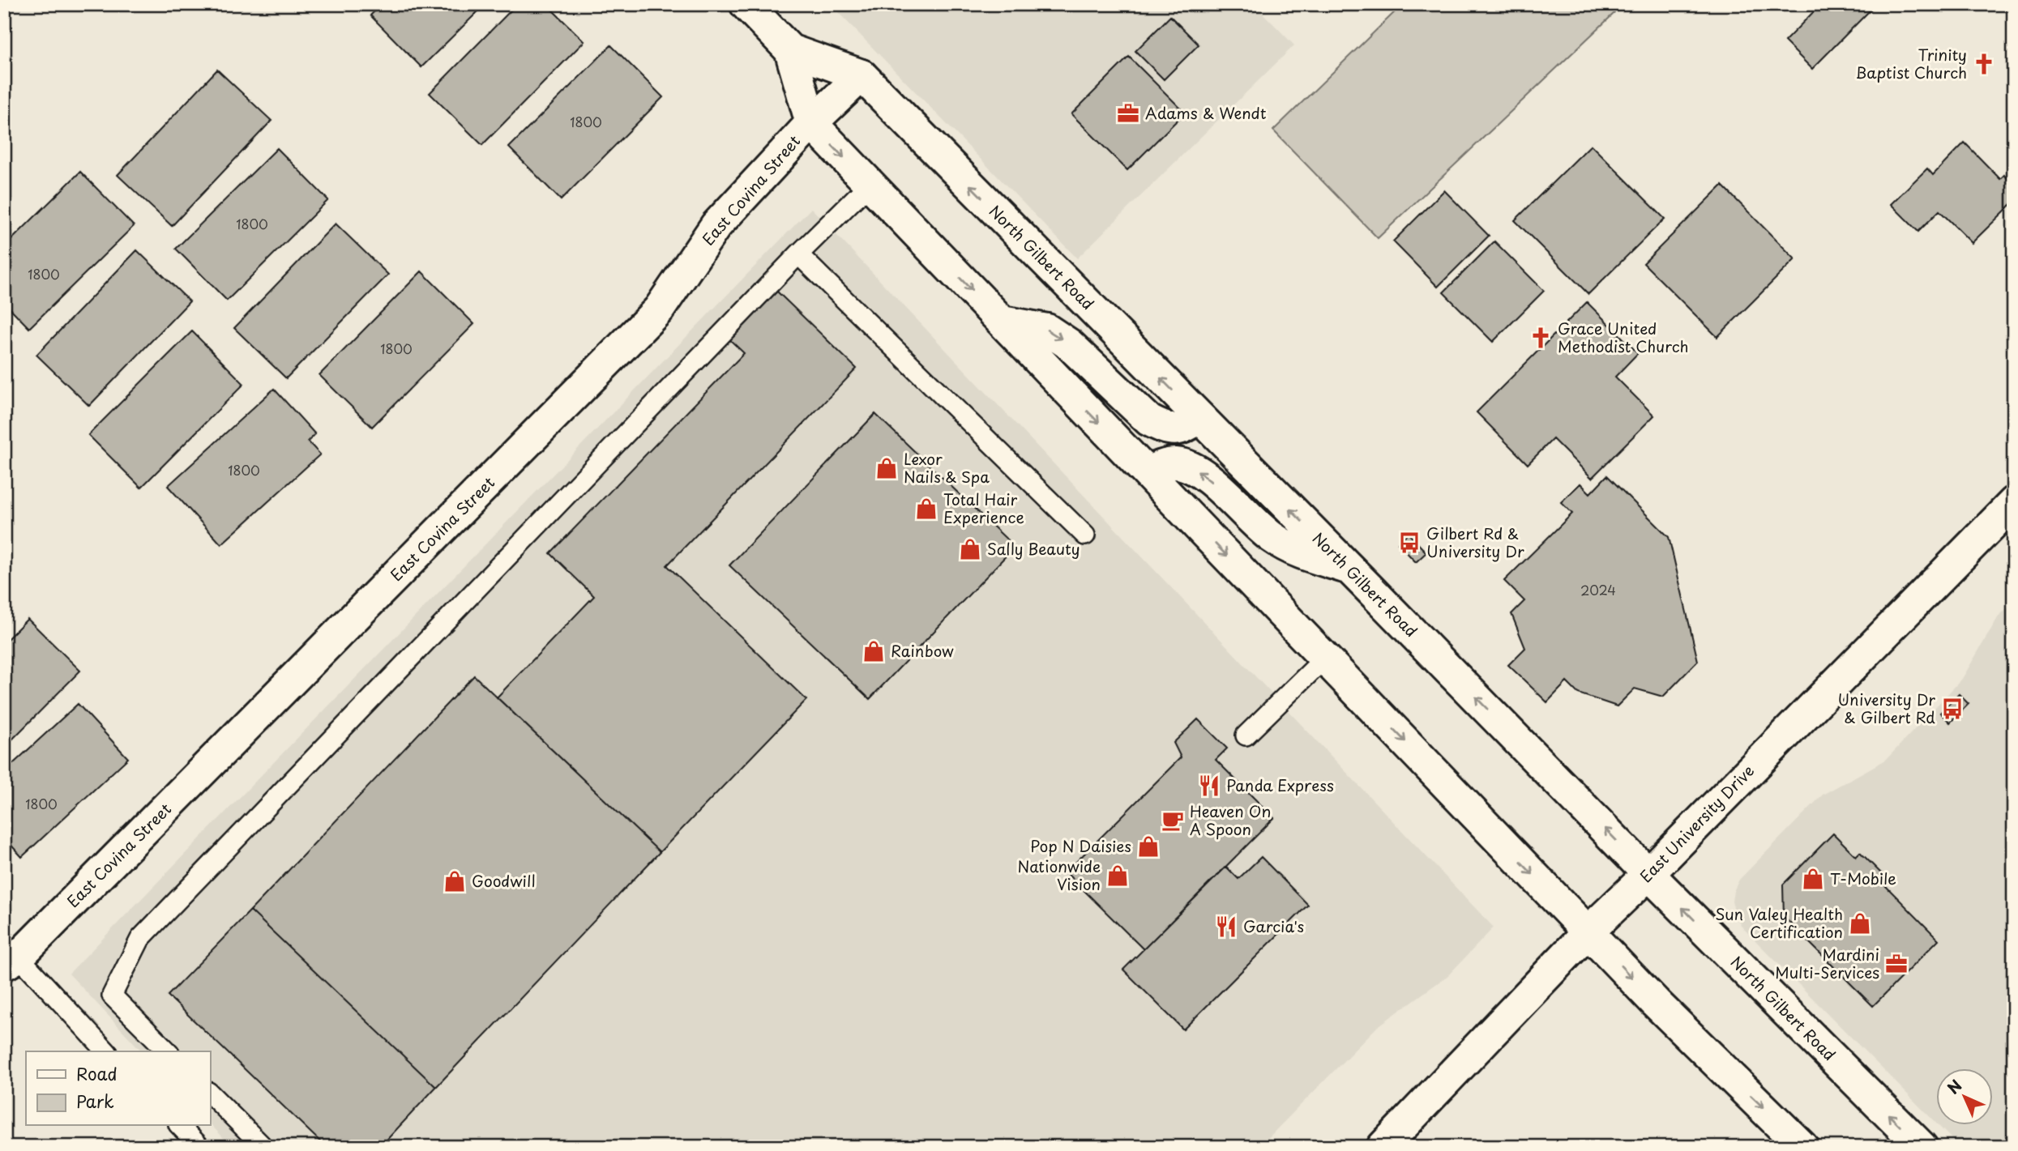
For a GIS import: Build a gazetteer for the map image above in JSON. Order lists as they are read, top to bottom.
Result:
{
  "streets": {
    "main road": ["East Covina Street", "North Gilbert Road", "East University Drive"]
  },
  "crossings": [
    ["East Covina Street", "North Gilbert Road"],
    ["North Gilbert Road", "East University Drive"]
  ],
  "places": {
    "church": ["Trinity Baptist Church", "Grace United Methodist Church"],
    "office": ["Adams & Wendt", "Mardini Multi-Services"],
    "shop": [
      "Lexor Nails & Spa",
      "Total Hair Experience",
      "Sally Beauty",
      "Rainbow",
      "Pop N Daisies",
      "Nationwide Vision",
      "T-Mobile",
      "Goodwill",
      "Sun Valey Health Certification"
    ],
    "bus stop": ["Gilbert Rd & University Dr", "University Dr & Gilbert Rd"],
    "restaurant": ["Panda Express", "Garcia's"],
    "cafe": ["Heaven On A Spoon"]
  },
  "house_numbers": [
    "1800",
    "1800",
    "1800",
    "1800",
    "1800",
    "2024",
    "1800"
  ],
  "legend": ["Road", "Park"],
  "north": "top left"
}
